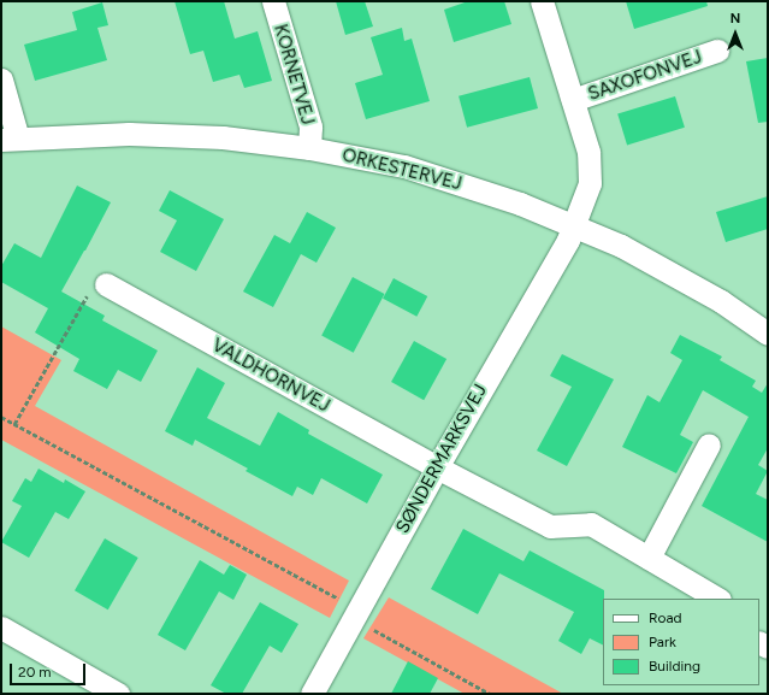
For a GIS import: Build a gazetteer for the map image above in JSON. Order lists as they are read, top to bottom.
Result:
{
  "streets": {
    "street": [
      "KORNETVEJ",
      "SAXOFONVEJ",
      "ORKESTERVEJ",
      "VALDHORNVEJ",
      "SØNDERMARKSVEJ"
    ]
  },
  "crossings": [
    ["KORNETVEJ", "ORKESTERVEJ"],
    ["SAXOFONVEJ", "ORKESTERVEJ"],
    ["SAXOFONVEJ", "SØNDERMARKSVEJ"],
    ["ORKESTERVEJ", "SØNDERMARKSVEJ"],
    ["VALDHORNVEJ", "SØNDERMARKSVEJ"]
  ],
  "legend": ["Road", "Park", "Building"],
  "scale_bar": "20 m",
  "north": "top"
}
